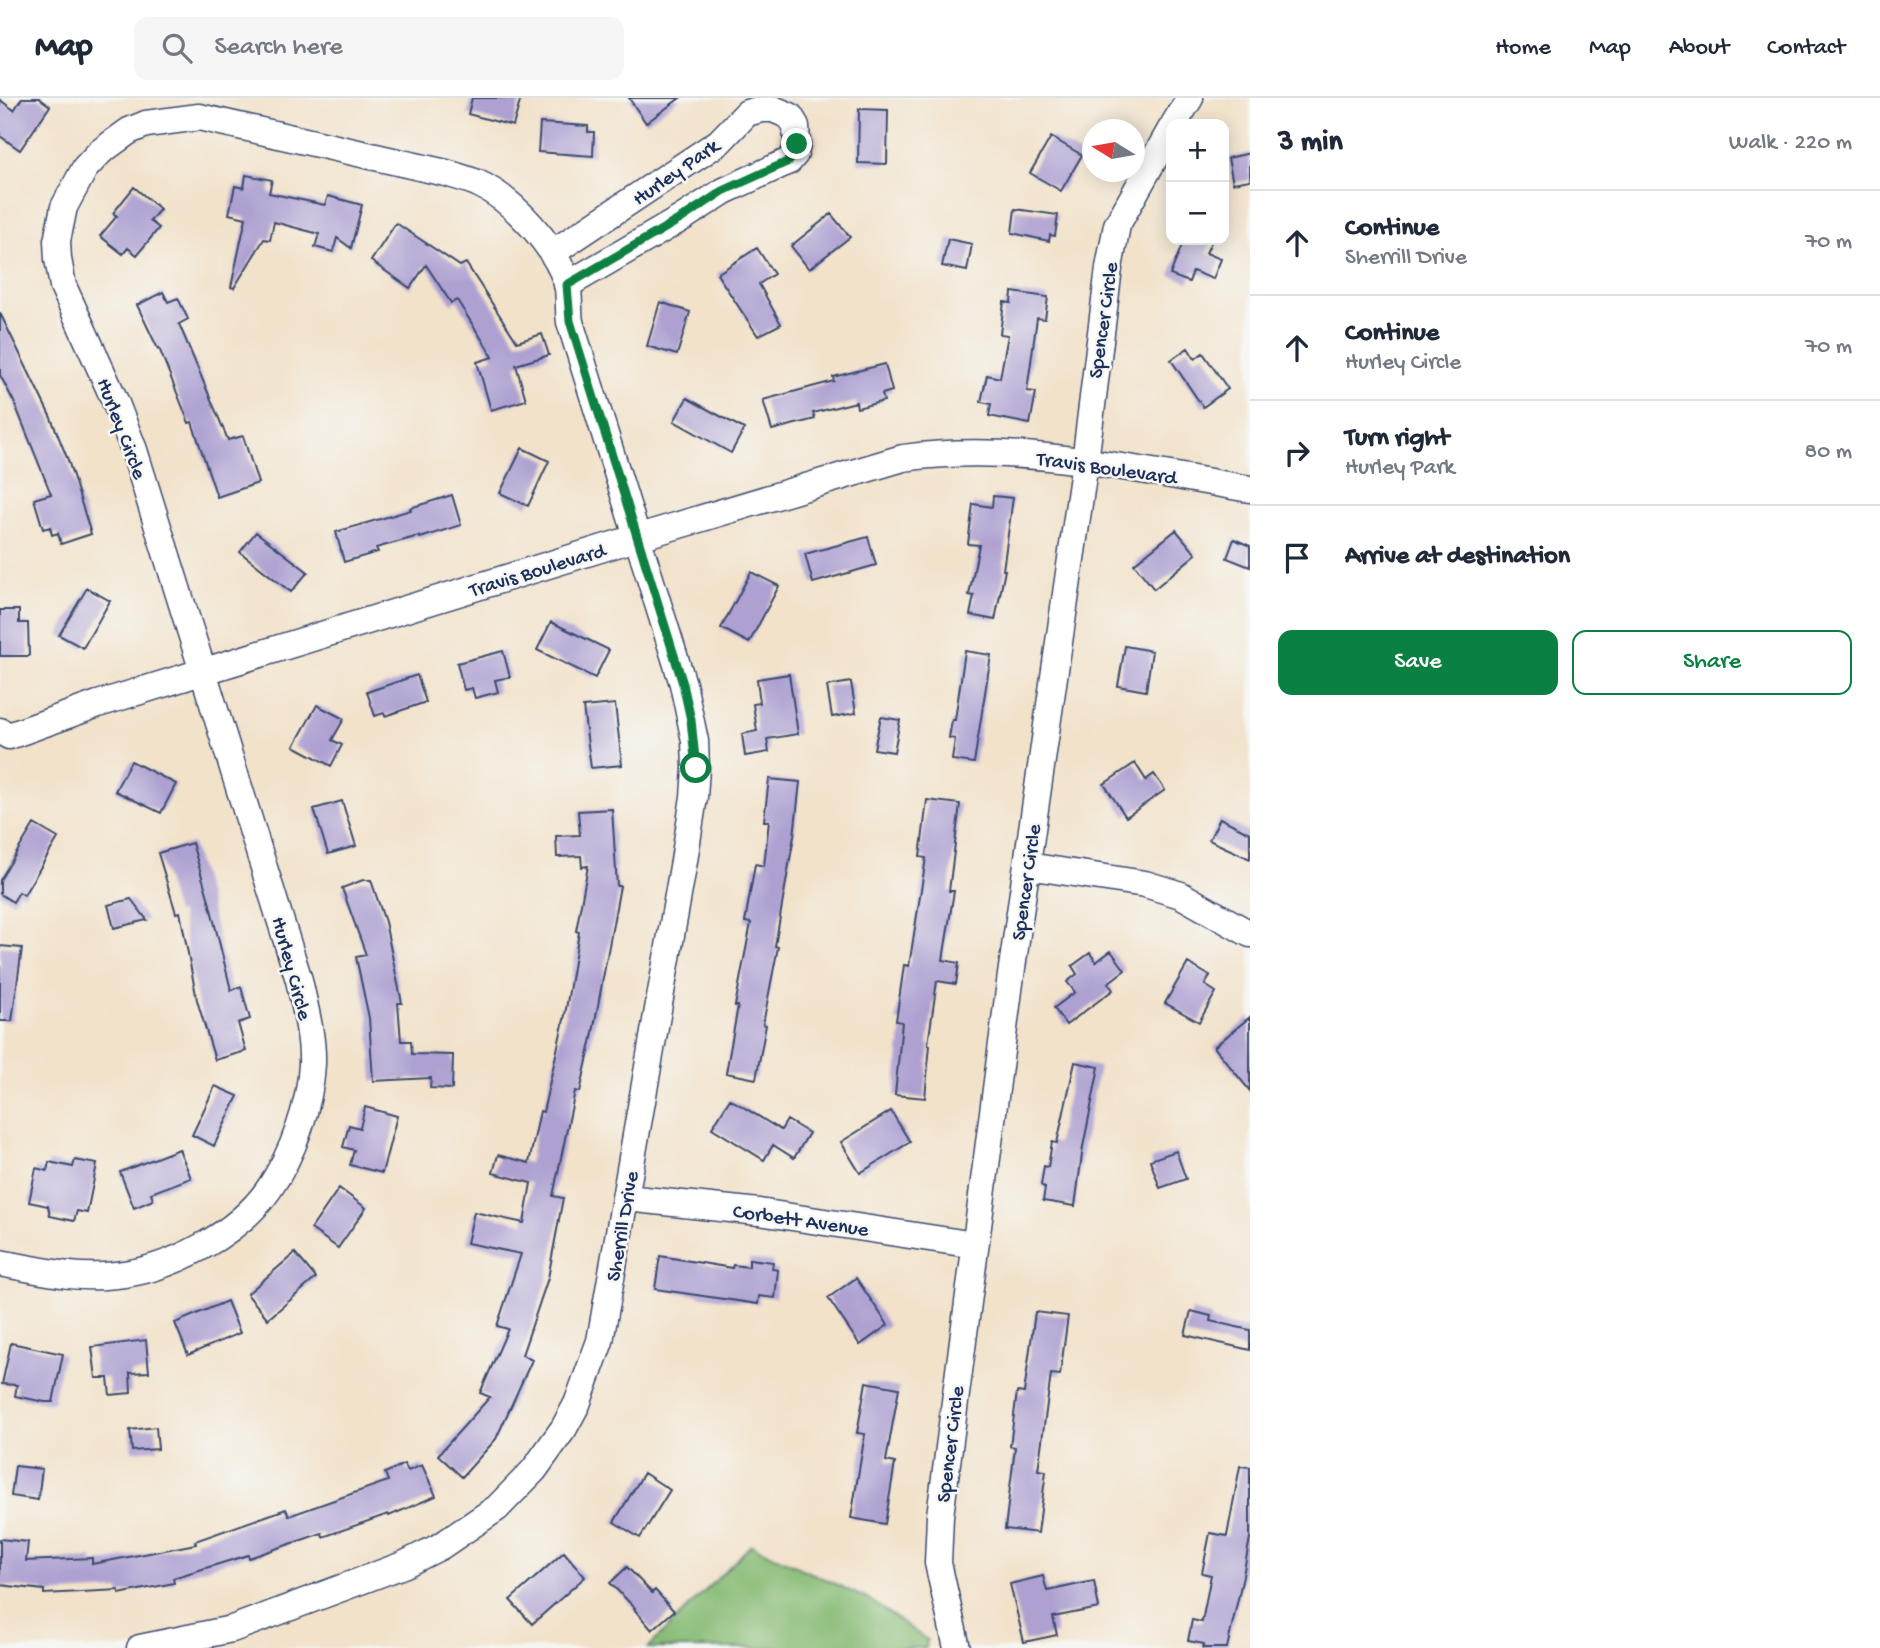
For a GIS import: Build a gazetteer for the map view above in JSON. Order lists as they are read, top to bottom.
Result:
{
  "streets": {
    "street": [
      "Hurley Park",
      "Spencer Circle",
      "Hurley Circle",
      "Travis Boulevard",
      "Corbett Avenue",
      "Sherrill Drive"
    ]
  },
  "crossings": [
    ["Hurley Park", "Hurley Circle"],
    ["Spencer Circle", "Travis Boulevard"],
    ["Spencer Circle", "Corbett Avenue"],
    ["Hurley Circle", "Travis Boulevard"],
    ["Hurley Circle", "Sherrill Drive"],
    ["Travis Boulevard", "Sherrill Drive"],
    ["Corbett Avenue", "Sherrill Drive"]
  ],
  "north": "left",
  "page": {
    "header": "Map",
    "search": "Search here",
    "nav": [
      "Home",
      "Map",
      "About",
      "Contact"
    ],
    "heading": ["3 min", "Walk · 220 m"],
    "map_buttons": ["+", "−"],
    "list": [
      ["Continue", "Sherrill Drive", "70 m"],
      ["Continue", "Hurley Circle", "70 m"],
      ["Turn right", "Hurley Park", "80 m"],
      "Arrive at destination"
    ],
    "buttons": ["Save", "Share"]
  }
}
